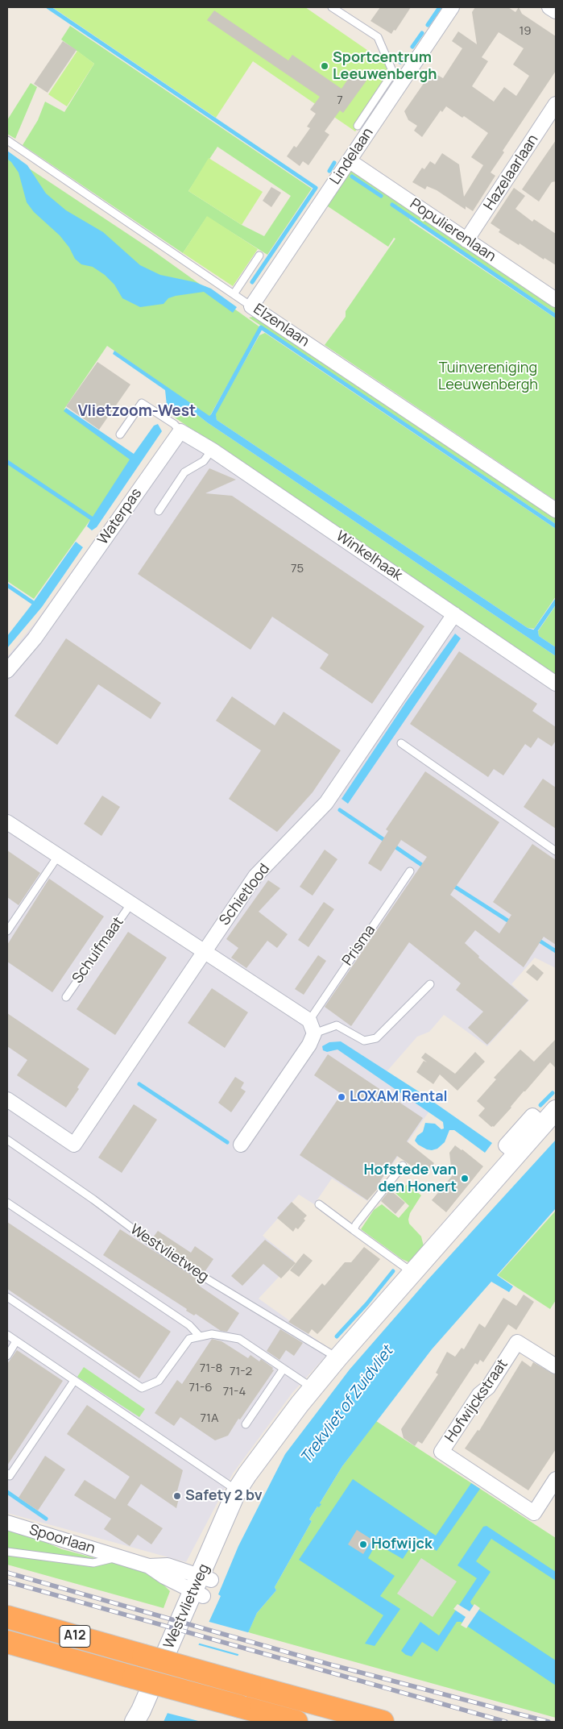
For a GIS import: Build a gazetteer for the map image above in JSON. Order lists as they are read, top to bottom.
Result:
{
  "streets": {
    "highway": ["A12"],
    "street": [
      "Lindelaan",
      "Hazelaarlaan",
      "Populierenlaan",
      "Elzenlaan",
      "Waterpas",
      "Winkelhaak",
      "Schietlood",
      "Prisma",
      "Schuifmaat",
      "Westvlietweg",
      "Hofwijckstraat",
      "Spoorlaan"
    ]
  },
  "crossings": [
    ["Lindelaan", "Populierenlaan"],
    ["Lindelaan", "Elzenlaan"],
    ["Hazelaarlaan", "Populierenlaan"],
    ["Waterpas", "Winkelhaak"],
    ["Winkelhaak", "Schietlood"],
    ["Schietlood", "Schuifmaat"],
    ["Westvlietweg", "Spoorlaan"]
  ],
  "districts": ["Vlietzoom-West"],
  "water": ["Trekvliet of Zuidvliet"],
  "parks": ["Tuinvereniging Leeuwenbergh"],
  "places": [
    "Sportcentrum Leeuwenbergh",
    "LOXAM Rental",
    "Hofstede van den Honert",
    "Safety 2 bv",
    "Hofwijck"
  ],
  "house_numbers": [
    "19",
    "7",
    "75",
    "71-8",
    "71-2",
    "71-6",
    "71-4",
    "71A"
  ]
}
